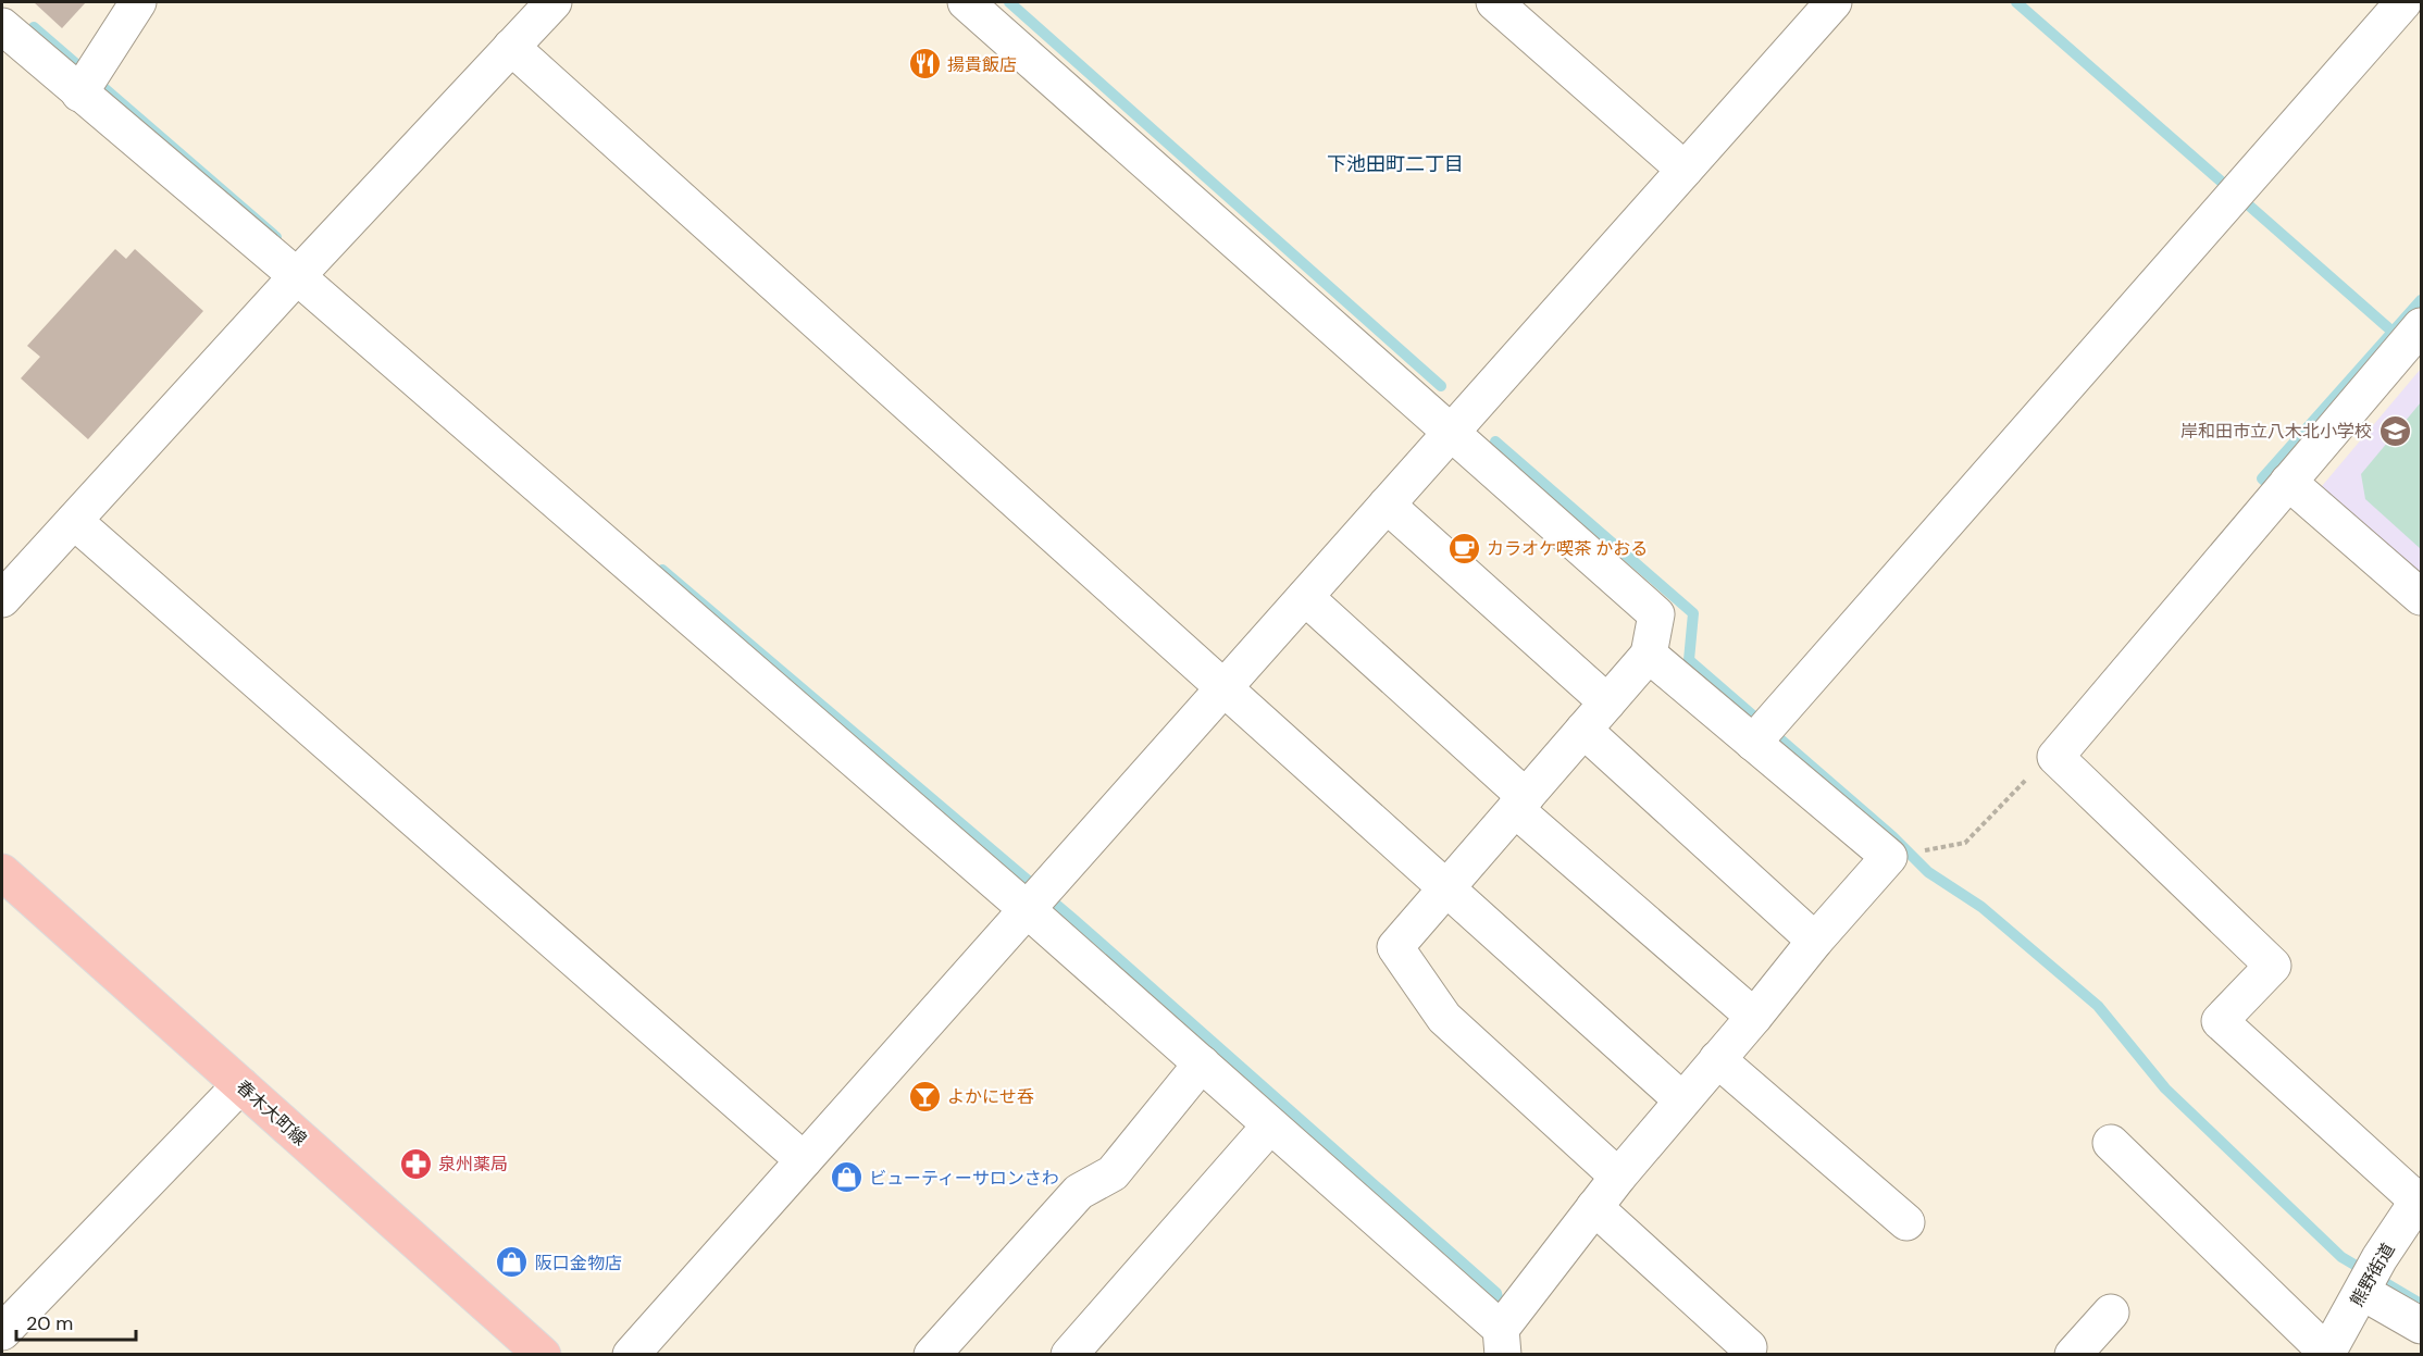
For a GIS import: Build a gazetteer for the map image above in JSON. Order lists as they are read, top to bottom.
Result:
{
  "streets": {
    "main road": ["春木大町線"],
    "street": ["熊野街道"]
  },
  "districts": ["下池田町二丁目"],
  "places": {
    "restaurant": ["揚貴飯店"],
    "school or university": ["岸和田市立八木北小学校"],
    "cafe": ["カラオケ喫茶 かおる"],
    "bar": ["よかにせ呑"],
    "pharmacy": ["泉州薬局"],
    "shop": ["ビューティーサロンさわ", "阪口金物店"]
  },
  "scale_bar": "20 m"
}
